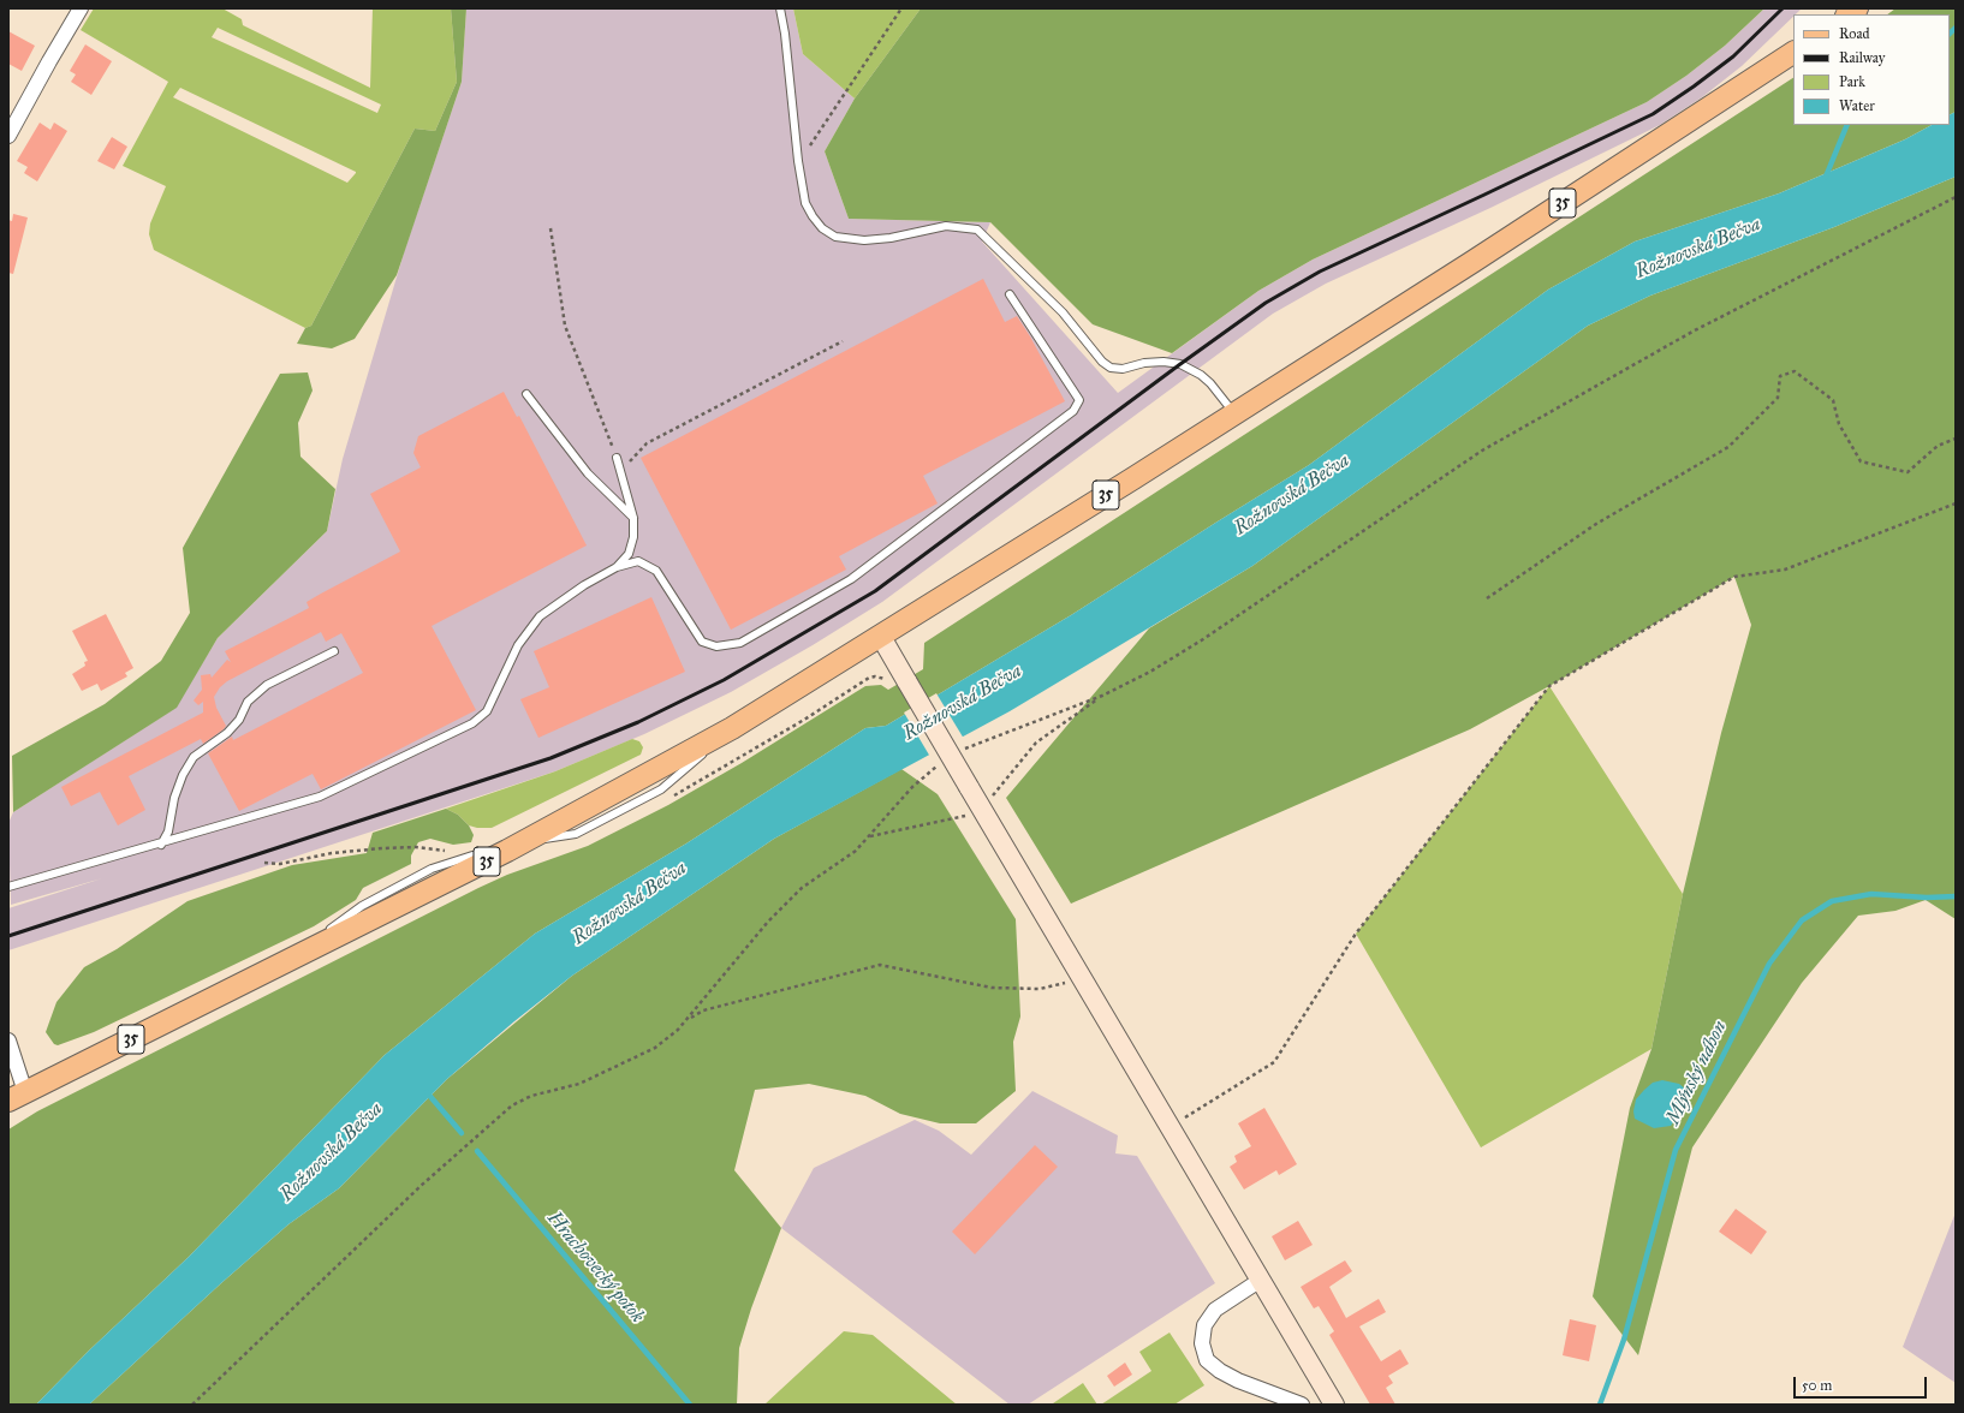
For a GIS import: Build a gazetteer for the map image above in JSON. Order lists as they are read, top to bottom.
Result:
{
  "streets": {
    "main road": ["35"]
  },
  "water": ["Rožnovská Bečva", "Mlýnský náhon", "Hrachovecký potok"],
  "legend": [
    "Road",
    "Railway",
    "Park",
    "Water"
  ],
  "scale_bar": "50 m"
}
